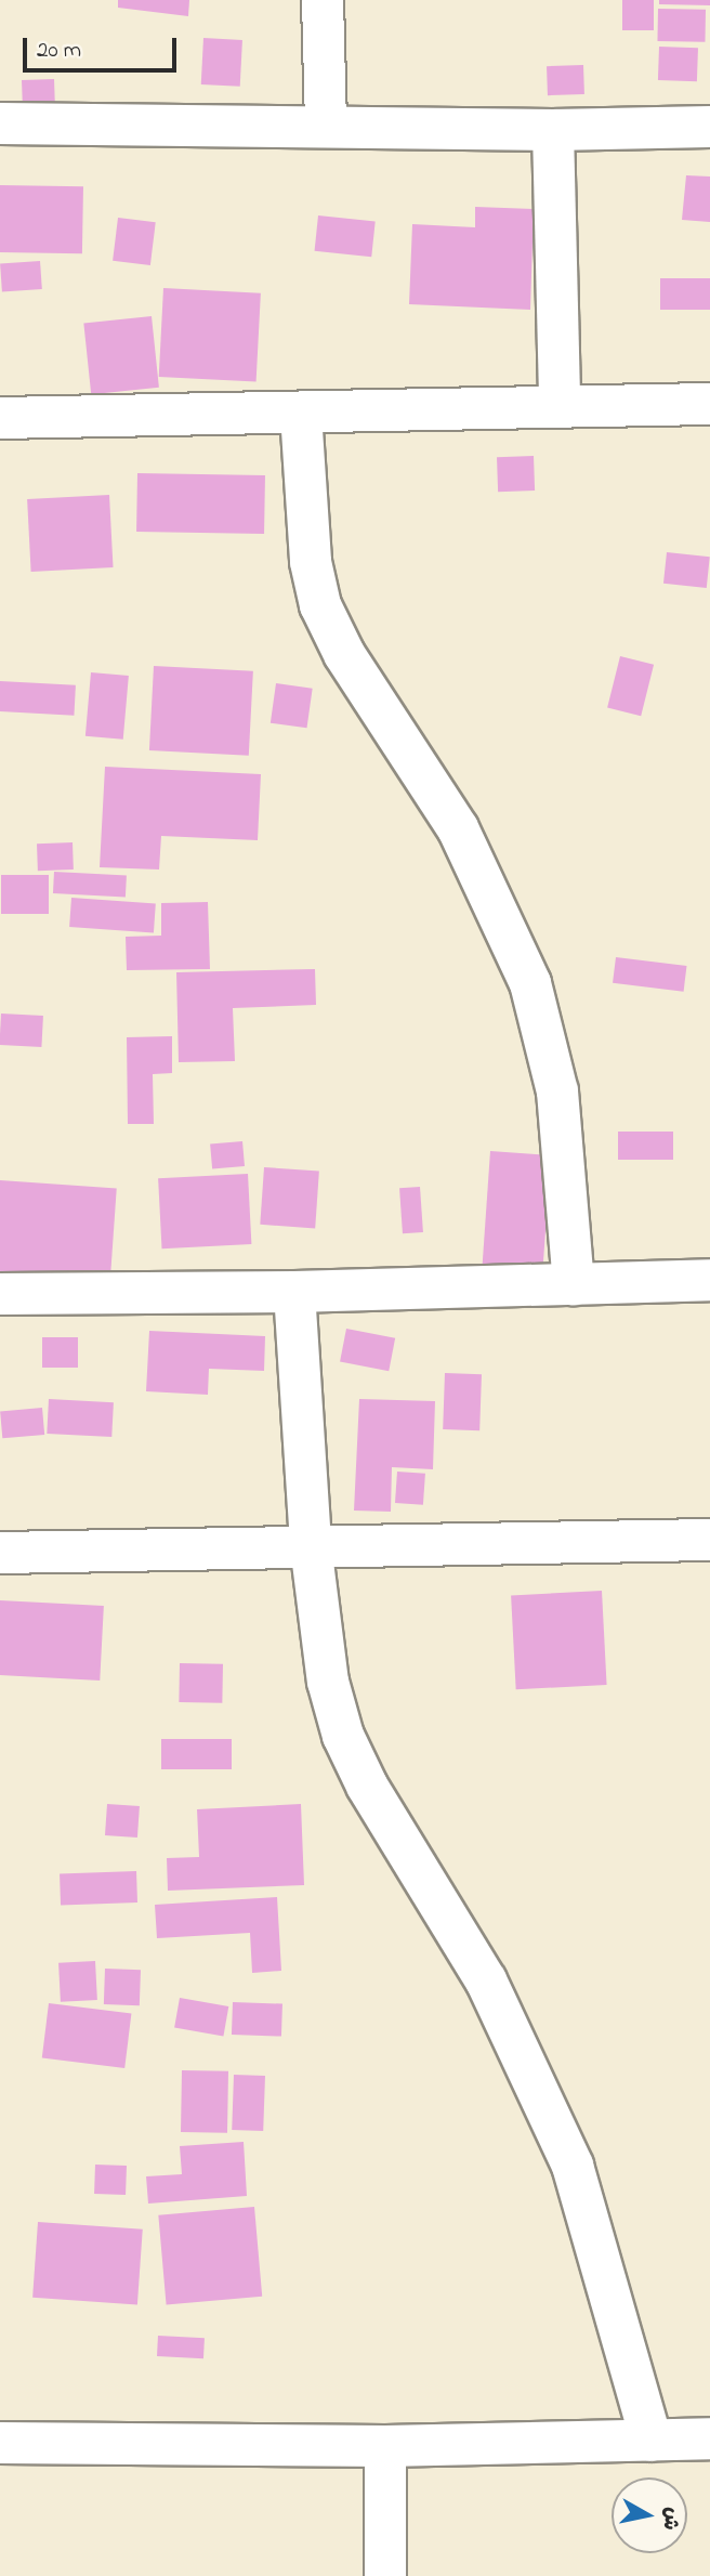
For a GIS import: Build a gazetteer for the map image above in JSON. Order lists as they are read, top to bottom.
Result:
{
  "scale_bar": "20 m",
  "north": "right"
}
